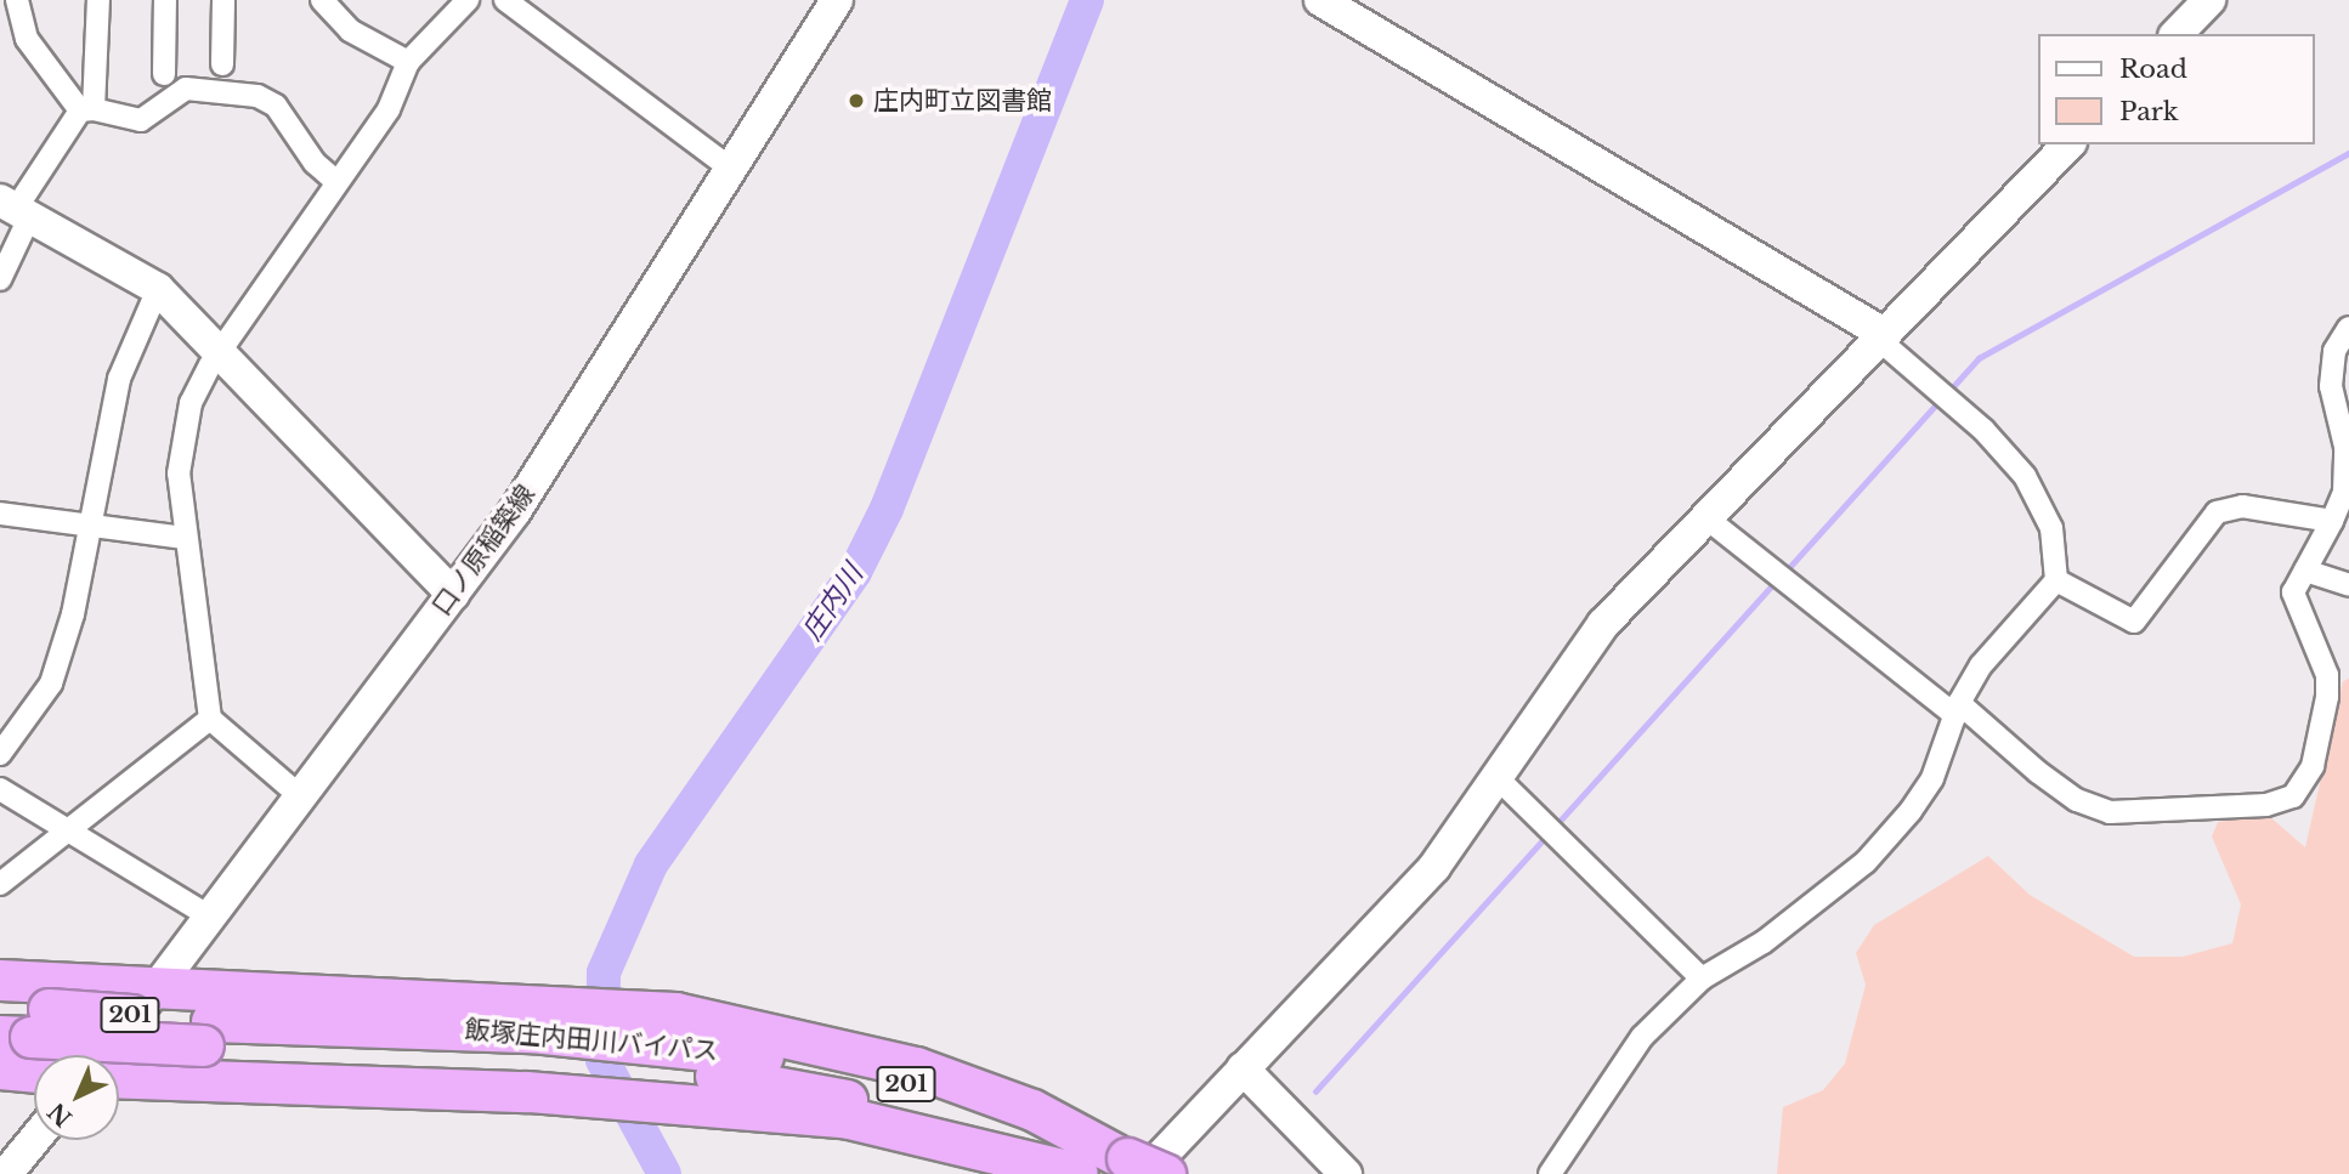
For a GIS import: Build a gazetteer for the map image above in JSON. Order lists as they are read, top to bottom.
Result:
{
  "streets": {
    "highway": ["201", "飯塚庄内田川バイパス"],
    "street": ["口ノ原稲築線"]
  },
  "water": ["庄内川"],
  "places": ["庄内町立図書館"],
  "legend": ["Road", "Park"],
  "north": "bottom left"
}
